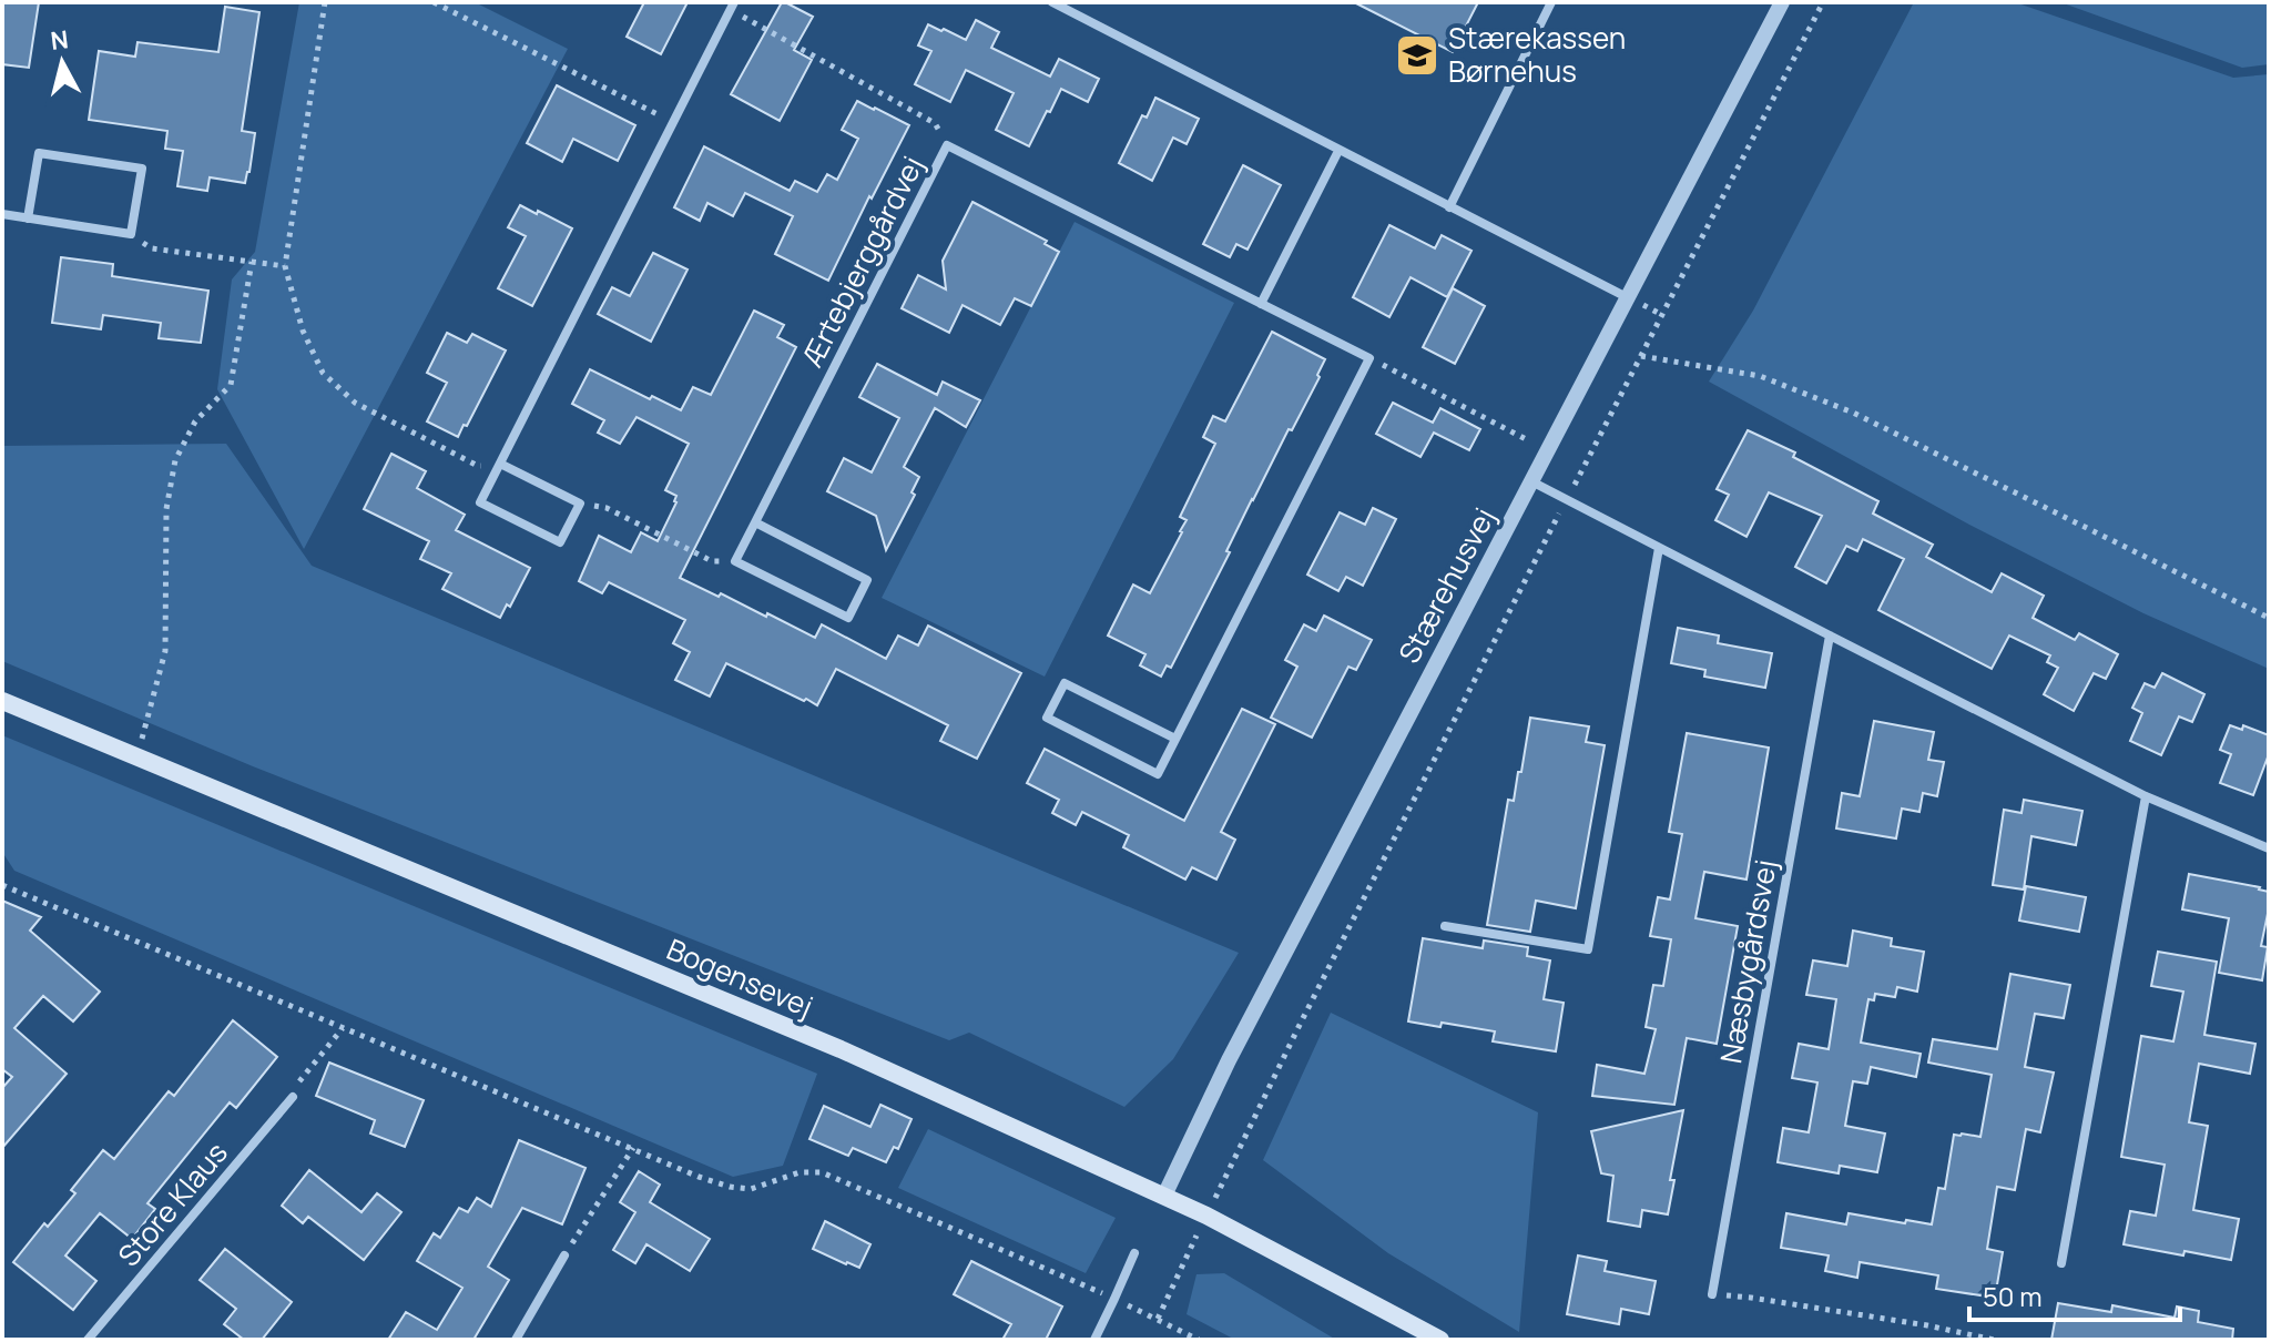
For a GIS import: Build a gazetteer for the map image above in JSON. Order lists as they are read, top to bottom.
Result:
{
  "streets": {
    "main road": ["Bogensevej"],
    "street": [
      "Ærtebjerggårdvej",
      "Stærehusvej",
      "Næsbygårdsvej",
      "Store Klaus"
    ]
  },
  "crossings": [
    ["Stærehusvej", "Bogensevej"]
  ],
  "places": {
    "school or university": ["Stærekassen Børnehus"]
  },
  "scale_bar": "50 m",
  "north": "top"
}
